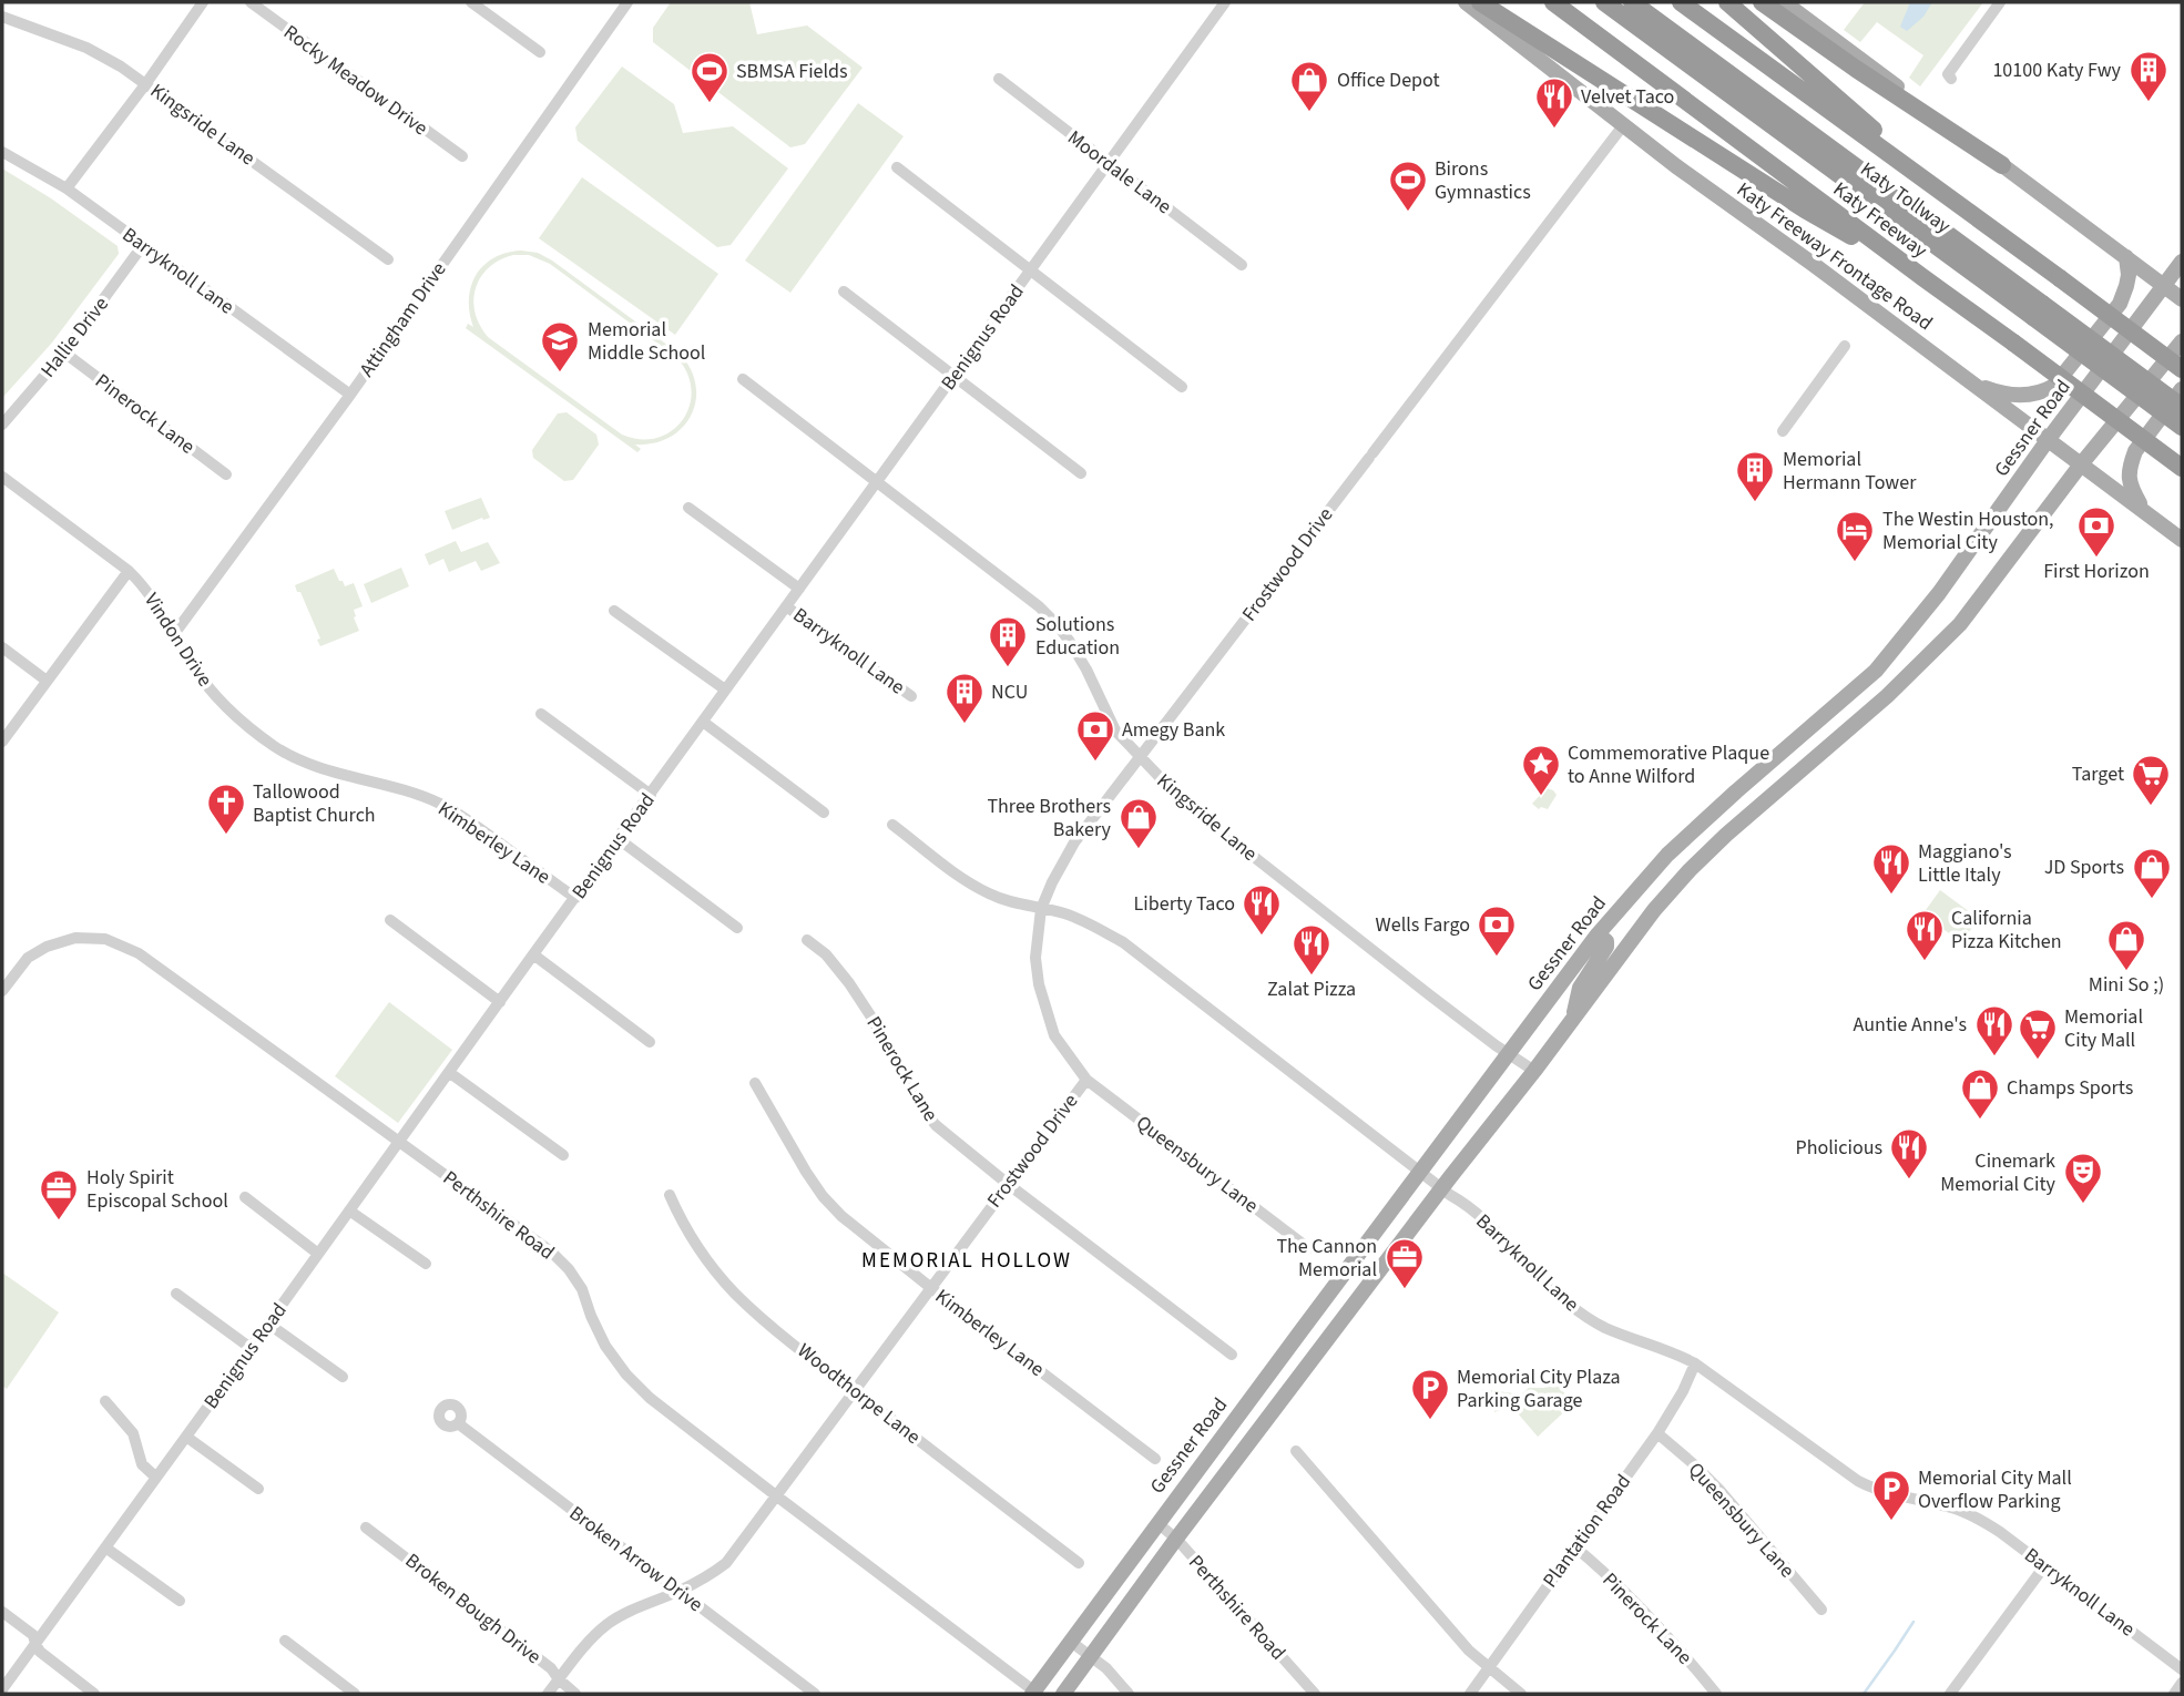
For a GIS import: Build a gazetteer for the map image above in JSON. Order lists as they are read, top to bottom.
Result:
{
  "streets": {
    "highway": ["Katy Tollway", "Katy Freeway"],
    "main road": ["Katy Freeway Frontage Road", "Gessner Road"],
    "street": [
      "Rocky Meadow Drive",
      "Kingsride Lane",
      "Moordale Lane",
      "Barryknoll Lane",
      "Attingham Drive",
      "Hallie Drive",
      "Benignus Road",
      "Pinerock Lane",
      "Frostwood Drive",
      "Vindon Drive",
      "Kimberley Lane",
      "Queensbury Lane",
      "Perthshire Road",
      "Woodthorpe Lane",
      "Plantation Road",
      "Broken Arrow Drive",
      "Broken Bough Drive"
    ]
  },
  "crossings": [
    ["Kingsride Lane", "Benignus Road"],
    ["Kingsride Lane", "Gessner Road"],
    ["Kingsride Lane", "Frostwood Drive"],
    ["Moordale Lane", "Benignus Road"],
    ["Katy Freeway Frontage Road", "Gessner Road"],
    ["Katy Freeway Frontage Road", "Frostwood Drive"],
    ["Barryknoll Lane", "Attingham Drive"],
    ["Barryknoll Lane", "Hallie Drive"],
    ["Barryknoll Lane", "Benignus Road"],
    ["Barryknoll Lane", "Gessner Road"],
    ["Barryknoll Lane", "Frostwood Drive"],
    ["Barryknoll Lane", "Plantation Road"],
    ["Attingham Drive", "Vindon Drive"],
    ["Hallie Drive", "Pinerock Lane"],
    ["Benignus Road", "Kimberley Lane"],
    ["Benignus Road", "Perthshire Road"],
    ["Pinerock Lane", "Frostwood Drive"],
    ["Pinerock Lane", "Plantation Road"],
    ["Gessner Road", "Perthshire Road"],
    ["Frostwood Drive", "Kimberley Lane"],
    ["Frostwood Drive", "Queensbury Lane"],
    ["Frostwood Drive", "Perthshire Road"],
    ["Frostwood Drive", "Woodthorpe Lane"],
    ["Frostwood Drive", "Broken Arrow Drive"],
    ["Frostwood Drive", "Broken Bough Drive"],
    ["Vindon Drive", "Kimberley Lane"],
    ["Queensbury Lane", "Plantation Road"]
  ],
  "districts": ["MEMORIAL HOLLOW"],
  "places": {
    "building": [
      "10100 Katy Fwy",
      "Memorial Hermann Tower",
      "Solutions Education",
      "NCU"
    ],
    "sports": ["SBMSA Fields", "Birons Gymnastics"],
    "shop": [
      "Office Depot",
      "Three Brothers Bakery",
      "JD Sports",
      "Mini So ;)",
      "Champs Sports"
    ],
    "restaurant": [
      "Velvet Taco",
      "Maggiano's Little Italy",
      "Liberty Taco",
      "California Pizza Kitchen",
      "Zalat Pizza",
      "Auntie Anne's",
      "Pholicious"
    ],
    "school or university": ["Memorial Middle School"],
    "bank": ["First Horizon", "Amegy Bank", "Wells Fargo"],
    "hotel": ["The Westin Houston, Memorial City"],
    "place": ["Commemorative Plaque to Anne Wilford"],
    "supermarket": ["Target", "Memorial City Mall"],
    "church": ["Tallowood Baptist Church"],
    "theatre": ["Cinemark Memorial City"],
    "office": ["Holy Spirit Episcopal School", "The Cannon Memorial"],
    "parking": ["Memorial City Plaza Parking Garage", "Memorial City Mall Overflow Parking"]
  }
}
